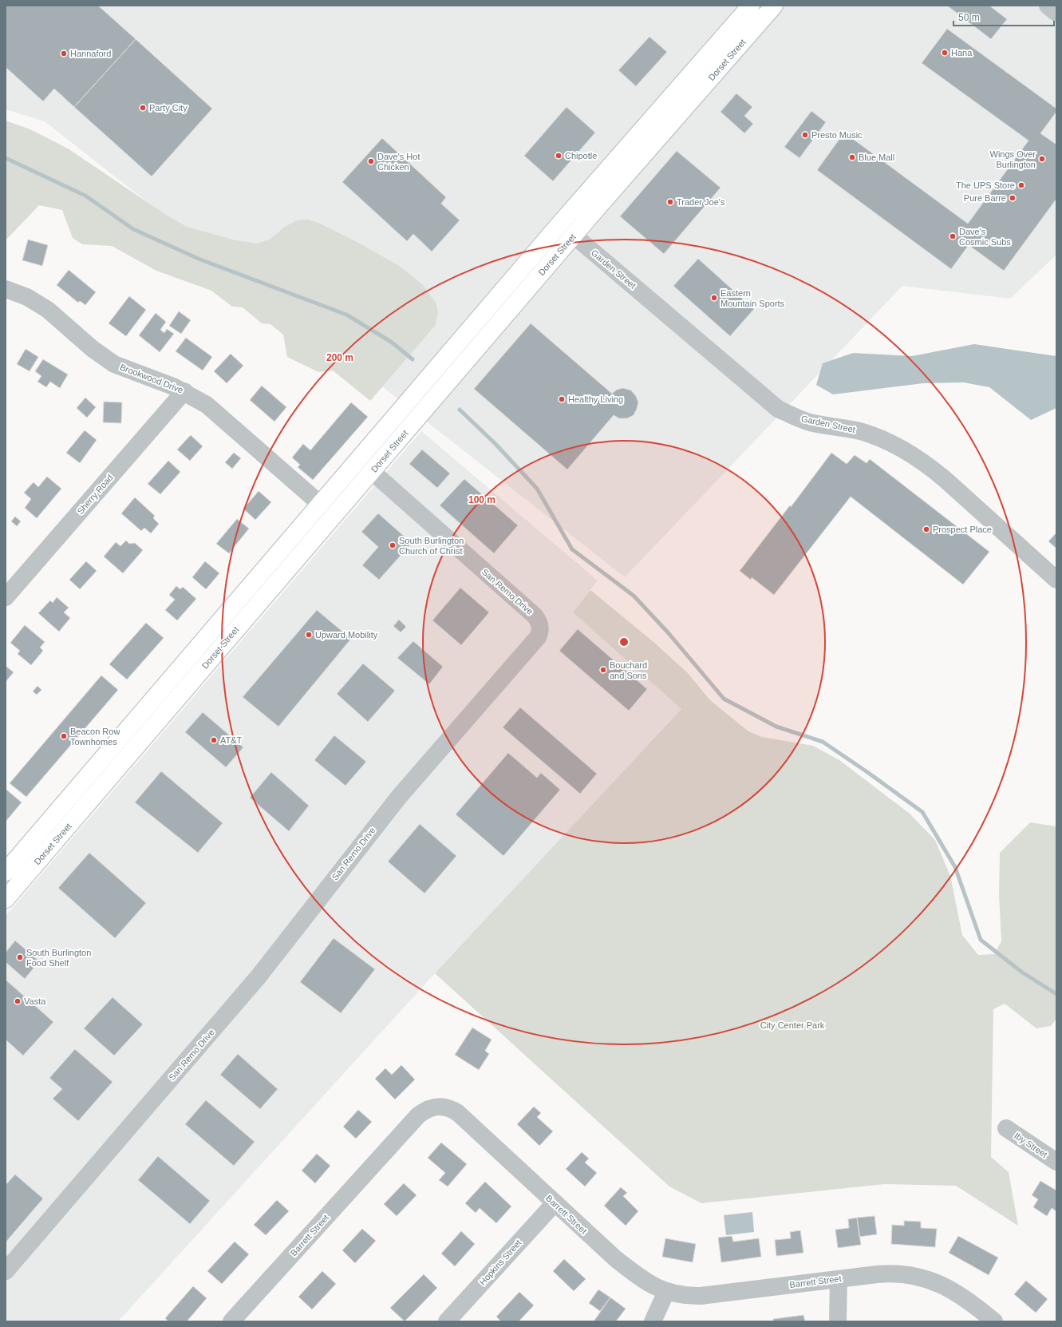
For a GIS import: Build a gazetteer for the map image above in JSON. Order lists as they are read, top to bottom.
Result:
{
  "streets": {
    "main road": ["Dorset Street"],
    "street": [
      "Garden Street",
      "Brookwood Drive",
      "Sherry Road",
      "San Remo Drive",
      "Iby Street",
      "Barrett Street",
      "Hopkins Street"
    ]
  },
  "crossings": [
    ["Dorset Street", "Garden Street"],
    ["Dorset Street", "Brookwood Drive"],
    ["Dorset Street", "San Remo Drive"],
    ["Brookwood Drive", "Sherry Road"],
    ["Barrett Street", "Hopkins Street"]
  ],
  "parks": ["City Center Park"],
  "places": [
    "Hana",
    "Hannaford",
    "Party City",
    "Presto Music",
    "Chipotle",
    "Blue Mall",
    "Wings Over Burlington",
    "Dave's Hot Chicken",
    "The UPS Store",
    "Pure Barre",
    "Trader Joe's",
    "Dave's Cosmic Subs",
    "Eastern Mountain Sports",
    "Healthy Living",
    "Prospect Place",
    "South Burlington Church of Christ",
    "Upward Mobility",
    "Bouchard and Sons",
    "Beacon Row Townhomes",
    "AT&T",
    "South Burlington Food Shelf",
    "Vasta"
  ],
  "scale_bar": "50 m",
  "rings": ["200 m", "100 m"]
}
